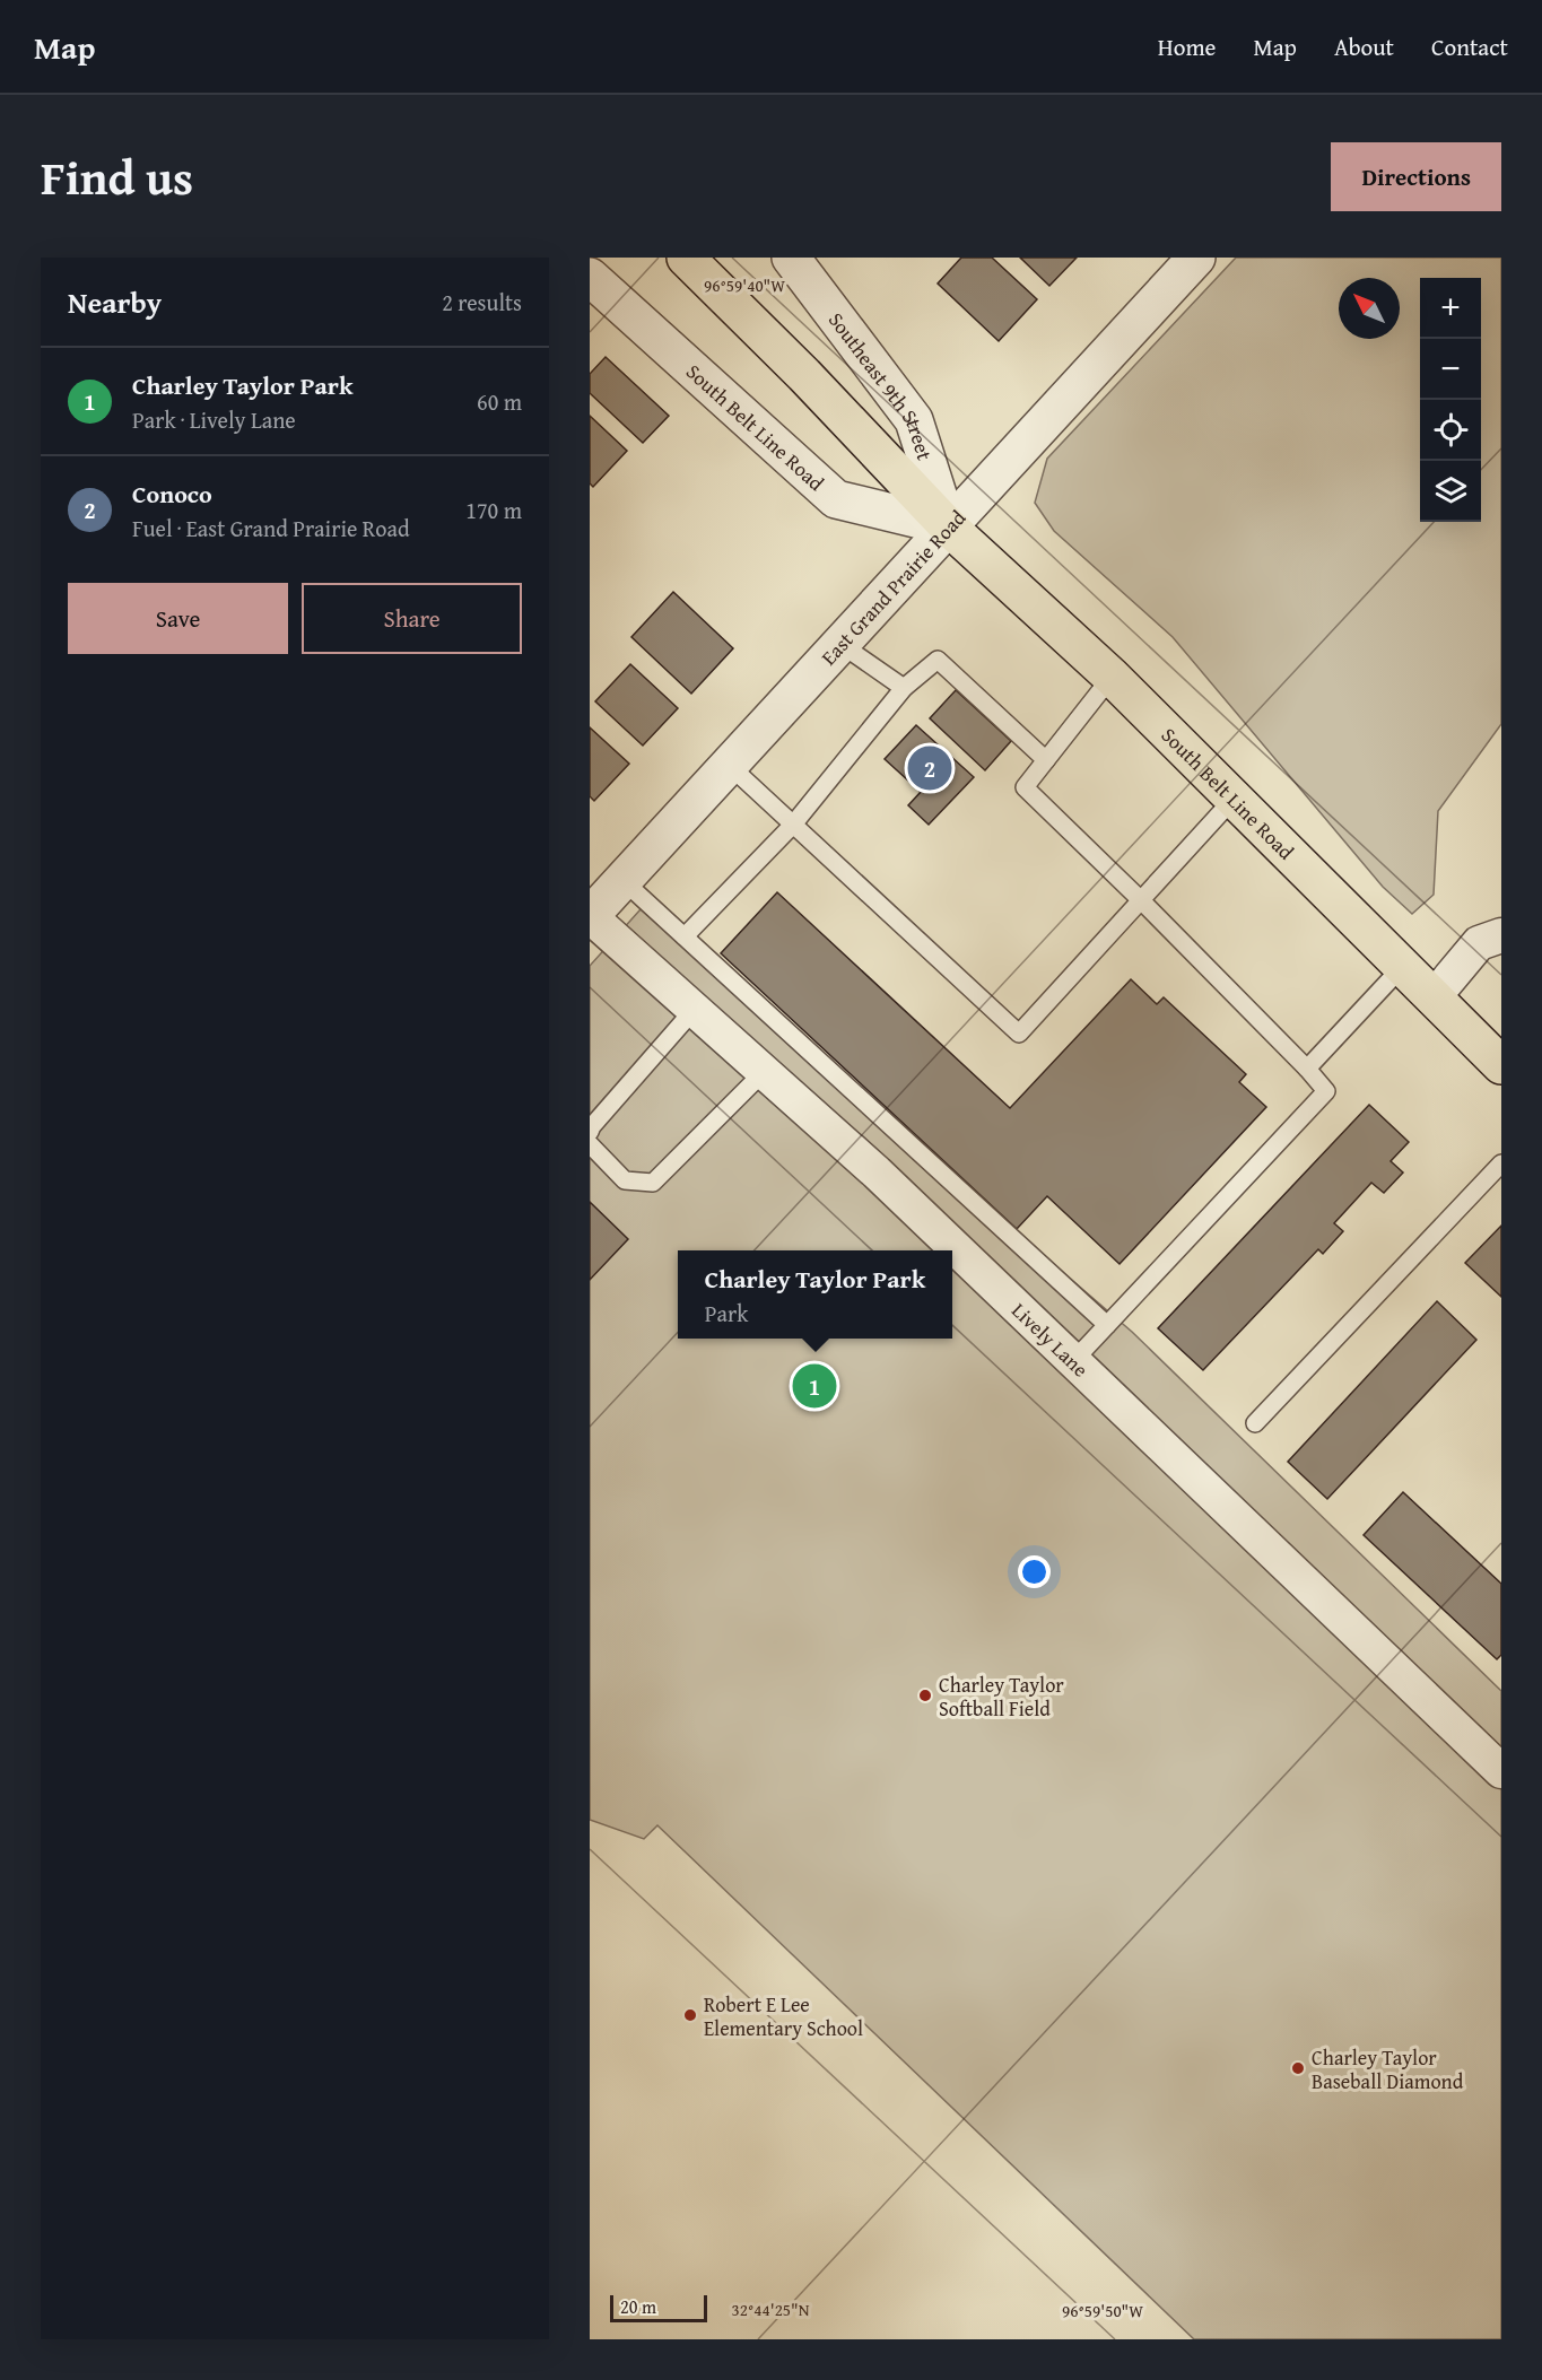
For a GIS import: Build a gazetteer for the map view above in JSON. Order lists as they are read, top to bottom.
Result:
{
  "streets": {
    "main road": ["South Belt Line Road"],
    "street": ["Southeast 9th Street", "East Grand Prairie Road", "Lively Lane"]
  },
  "crossings": [
    ["Southeast 9th Street", "South Belt Line Road"],
    ["Southeast 9th Street", "East Grand Prairie Road"],
    ["South Belt Line Road", "East Grand Prairie Road"],
    ["East Grand Prairie Road", "Lively Lane"]
  ],
  "places": ["Charley Taylor Softball Field", "Robert E Lee Elementary School", "Charley Taylor Baseball Diamond"],
  "scale_bar": "20 m",
  "north": "top left",
  "page": {
    "header": "Map",
    "nav": [
      "Home",
      "Map",
      "About",
      "Contact"
    ],
    "title": "Find us",
    "buttons": [
      "Directions",
      ["Save", "Share"]
    ],
    "heading": ["Nearby", "2 results"],
    "map_buttons": ["+", "−"],
    "list": [
      {
        "mark": "1",
        "name": "Charley Taylor Park",
        "note": "Park · Lively Lane",
        "value": "60 m"
      },
      {
        "mark": "2",
        "name": "Conoco",
        "note": "Fuel · East Grand Prairie Road",
        "value": "170 m"
      }
    ],
    "pins": ["2", "1"],
    "popup": ["Charley Taylor Park", "Park"],
    "scale": "20 m"
  },
  "coordinates": ["96°59'40\"W", "32°44'25\"N", "96°59'50\"W"]
}
